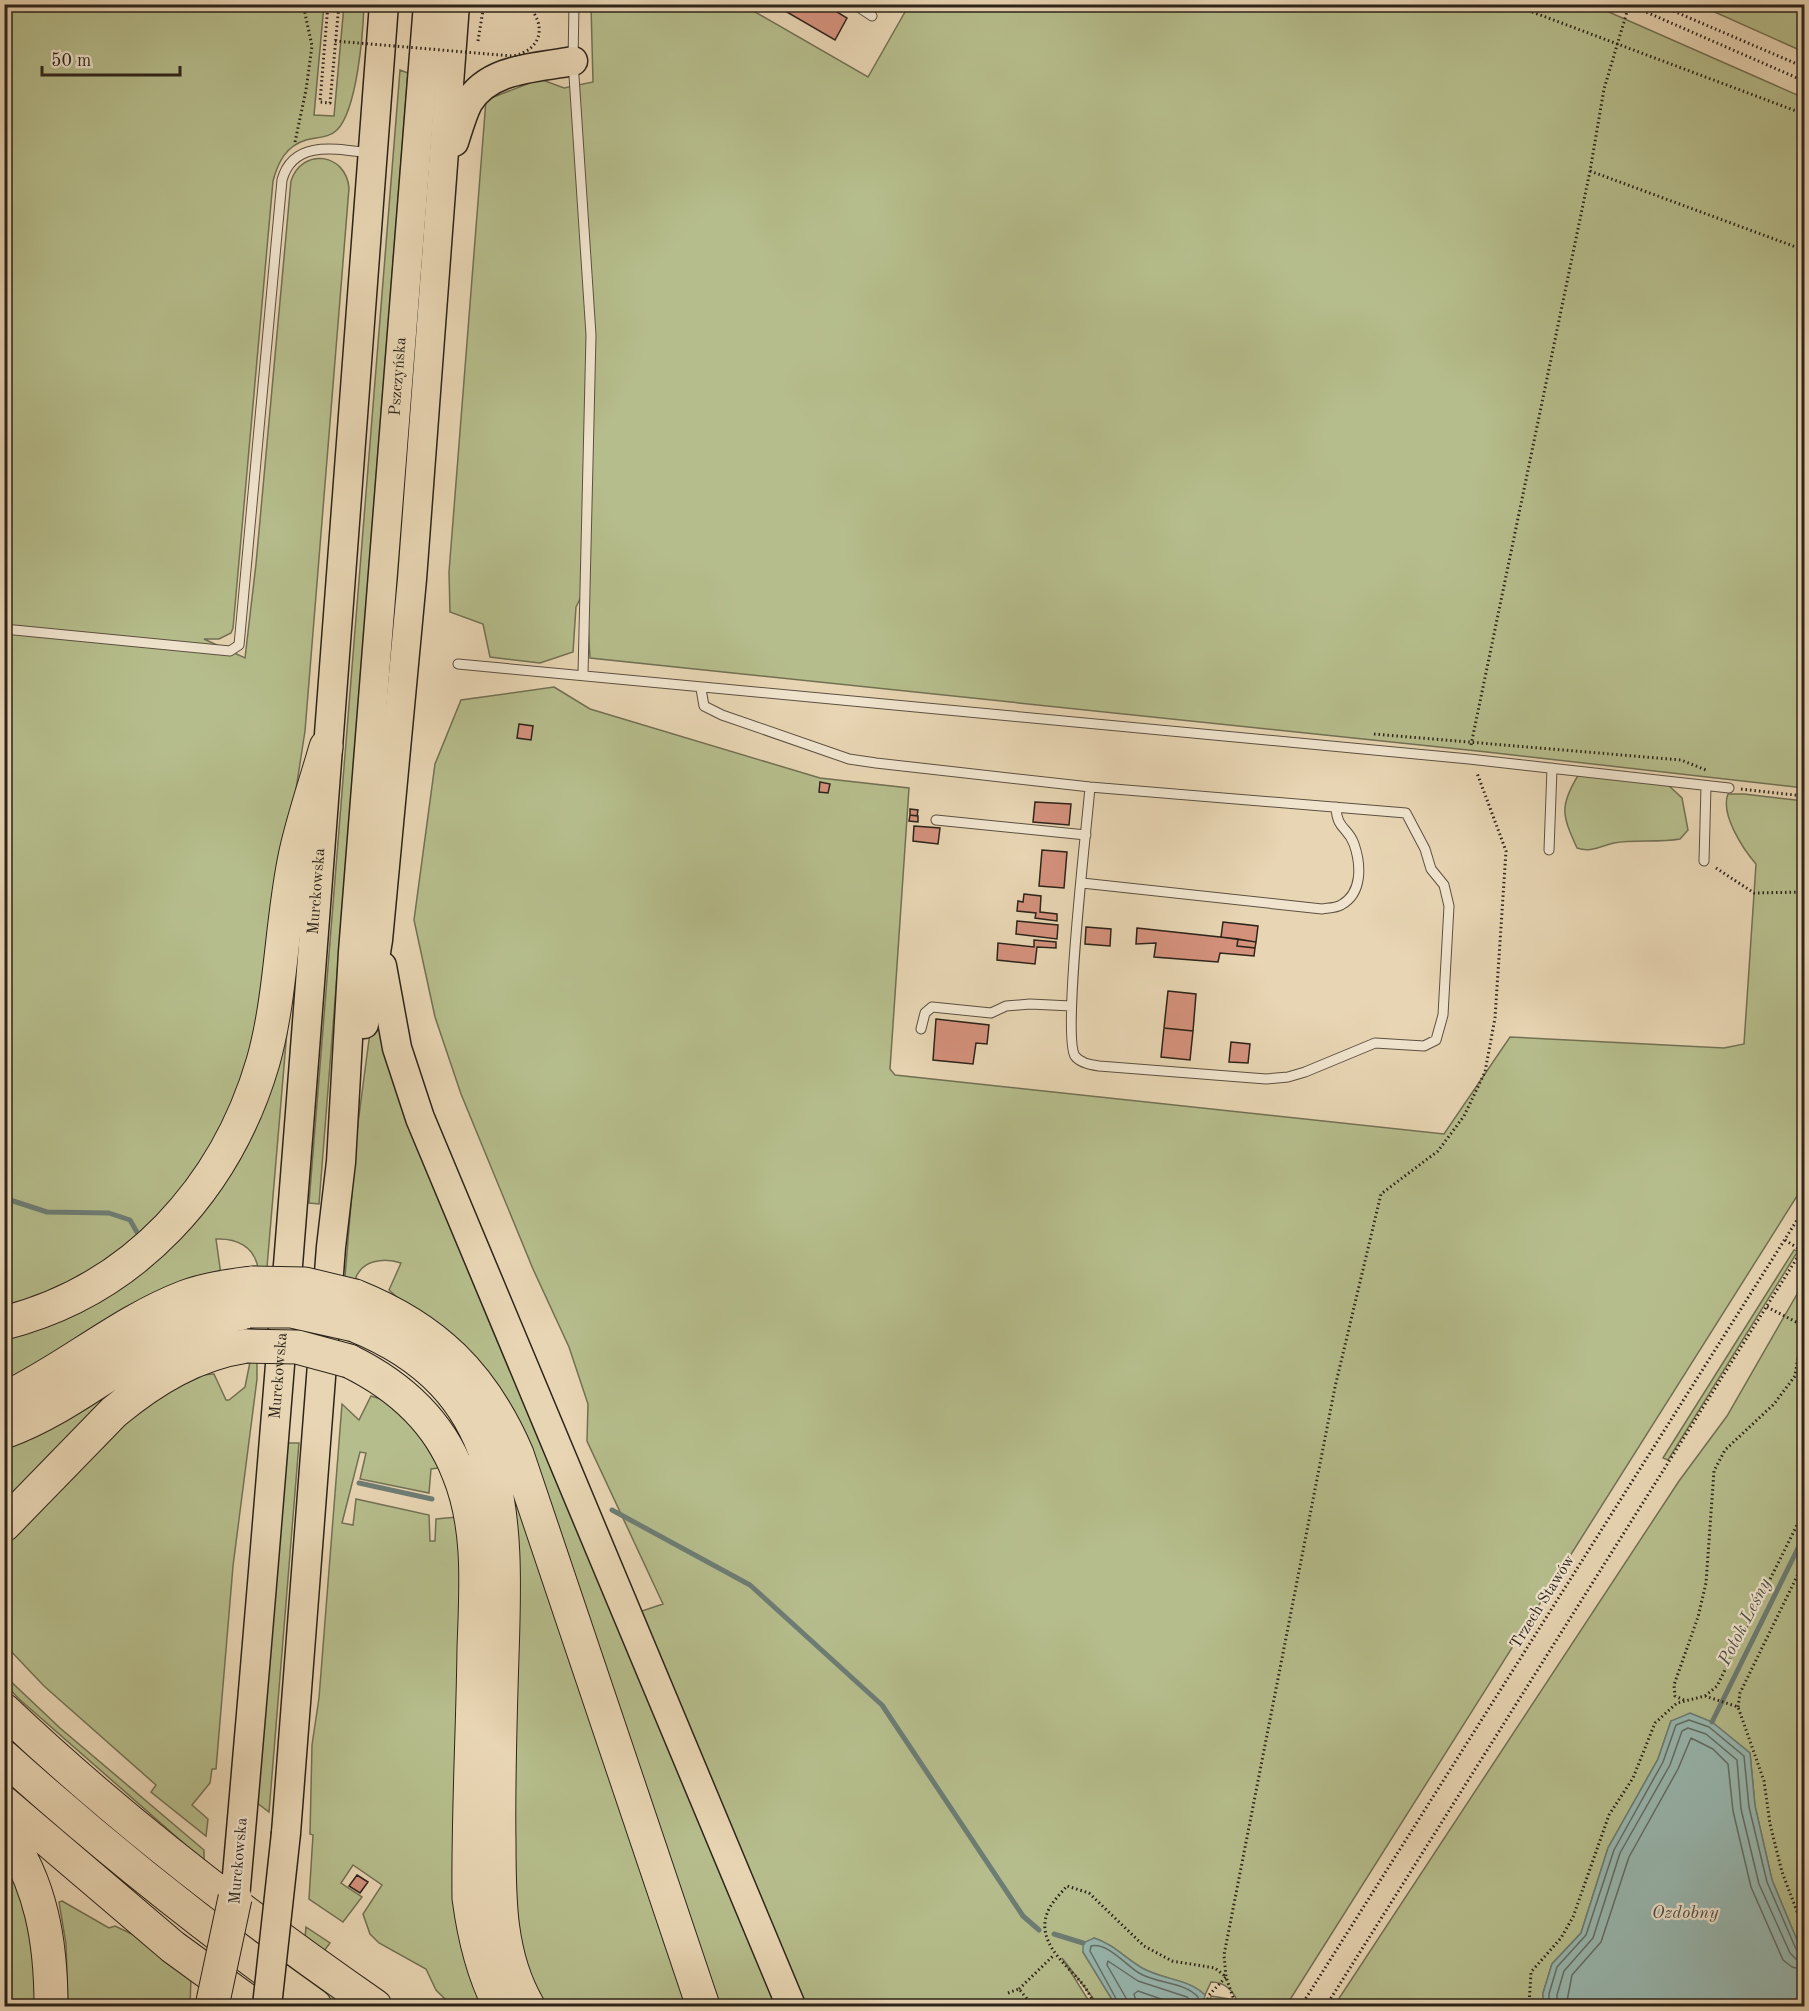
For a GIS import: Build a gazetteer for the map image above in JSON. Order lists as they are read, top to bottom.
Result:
{
  "streets": {
    "main road": ["Pszczyńska", "Murckowska"],
    "path": ["Trzech Stawów"]
  },
  "water": ["Potok Leśny", "Ozdobny"],
  "scale_bar": "50 m"
}
